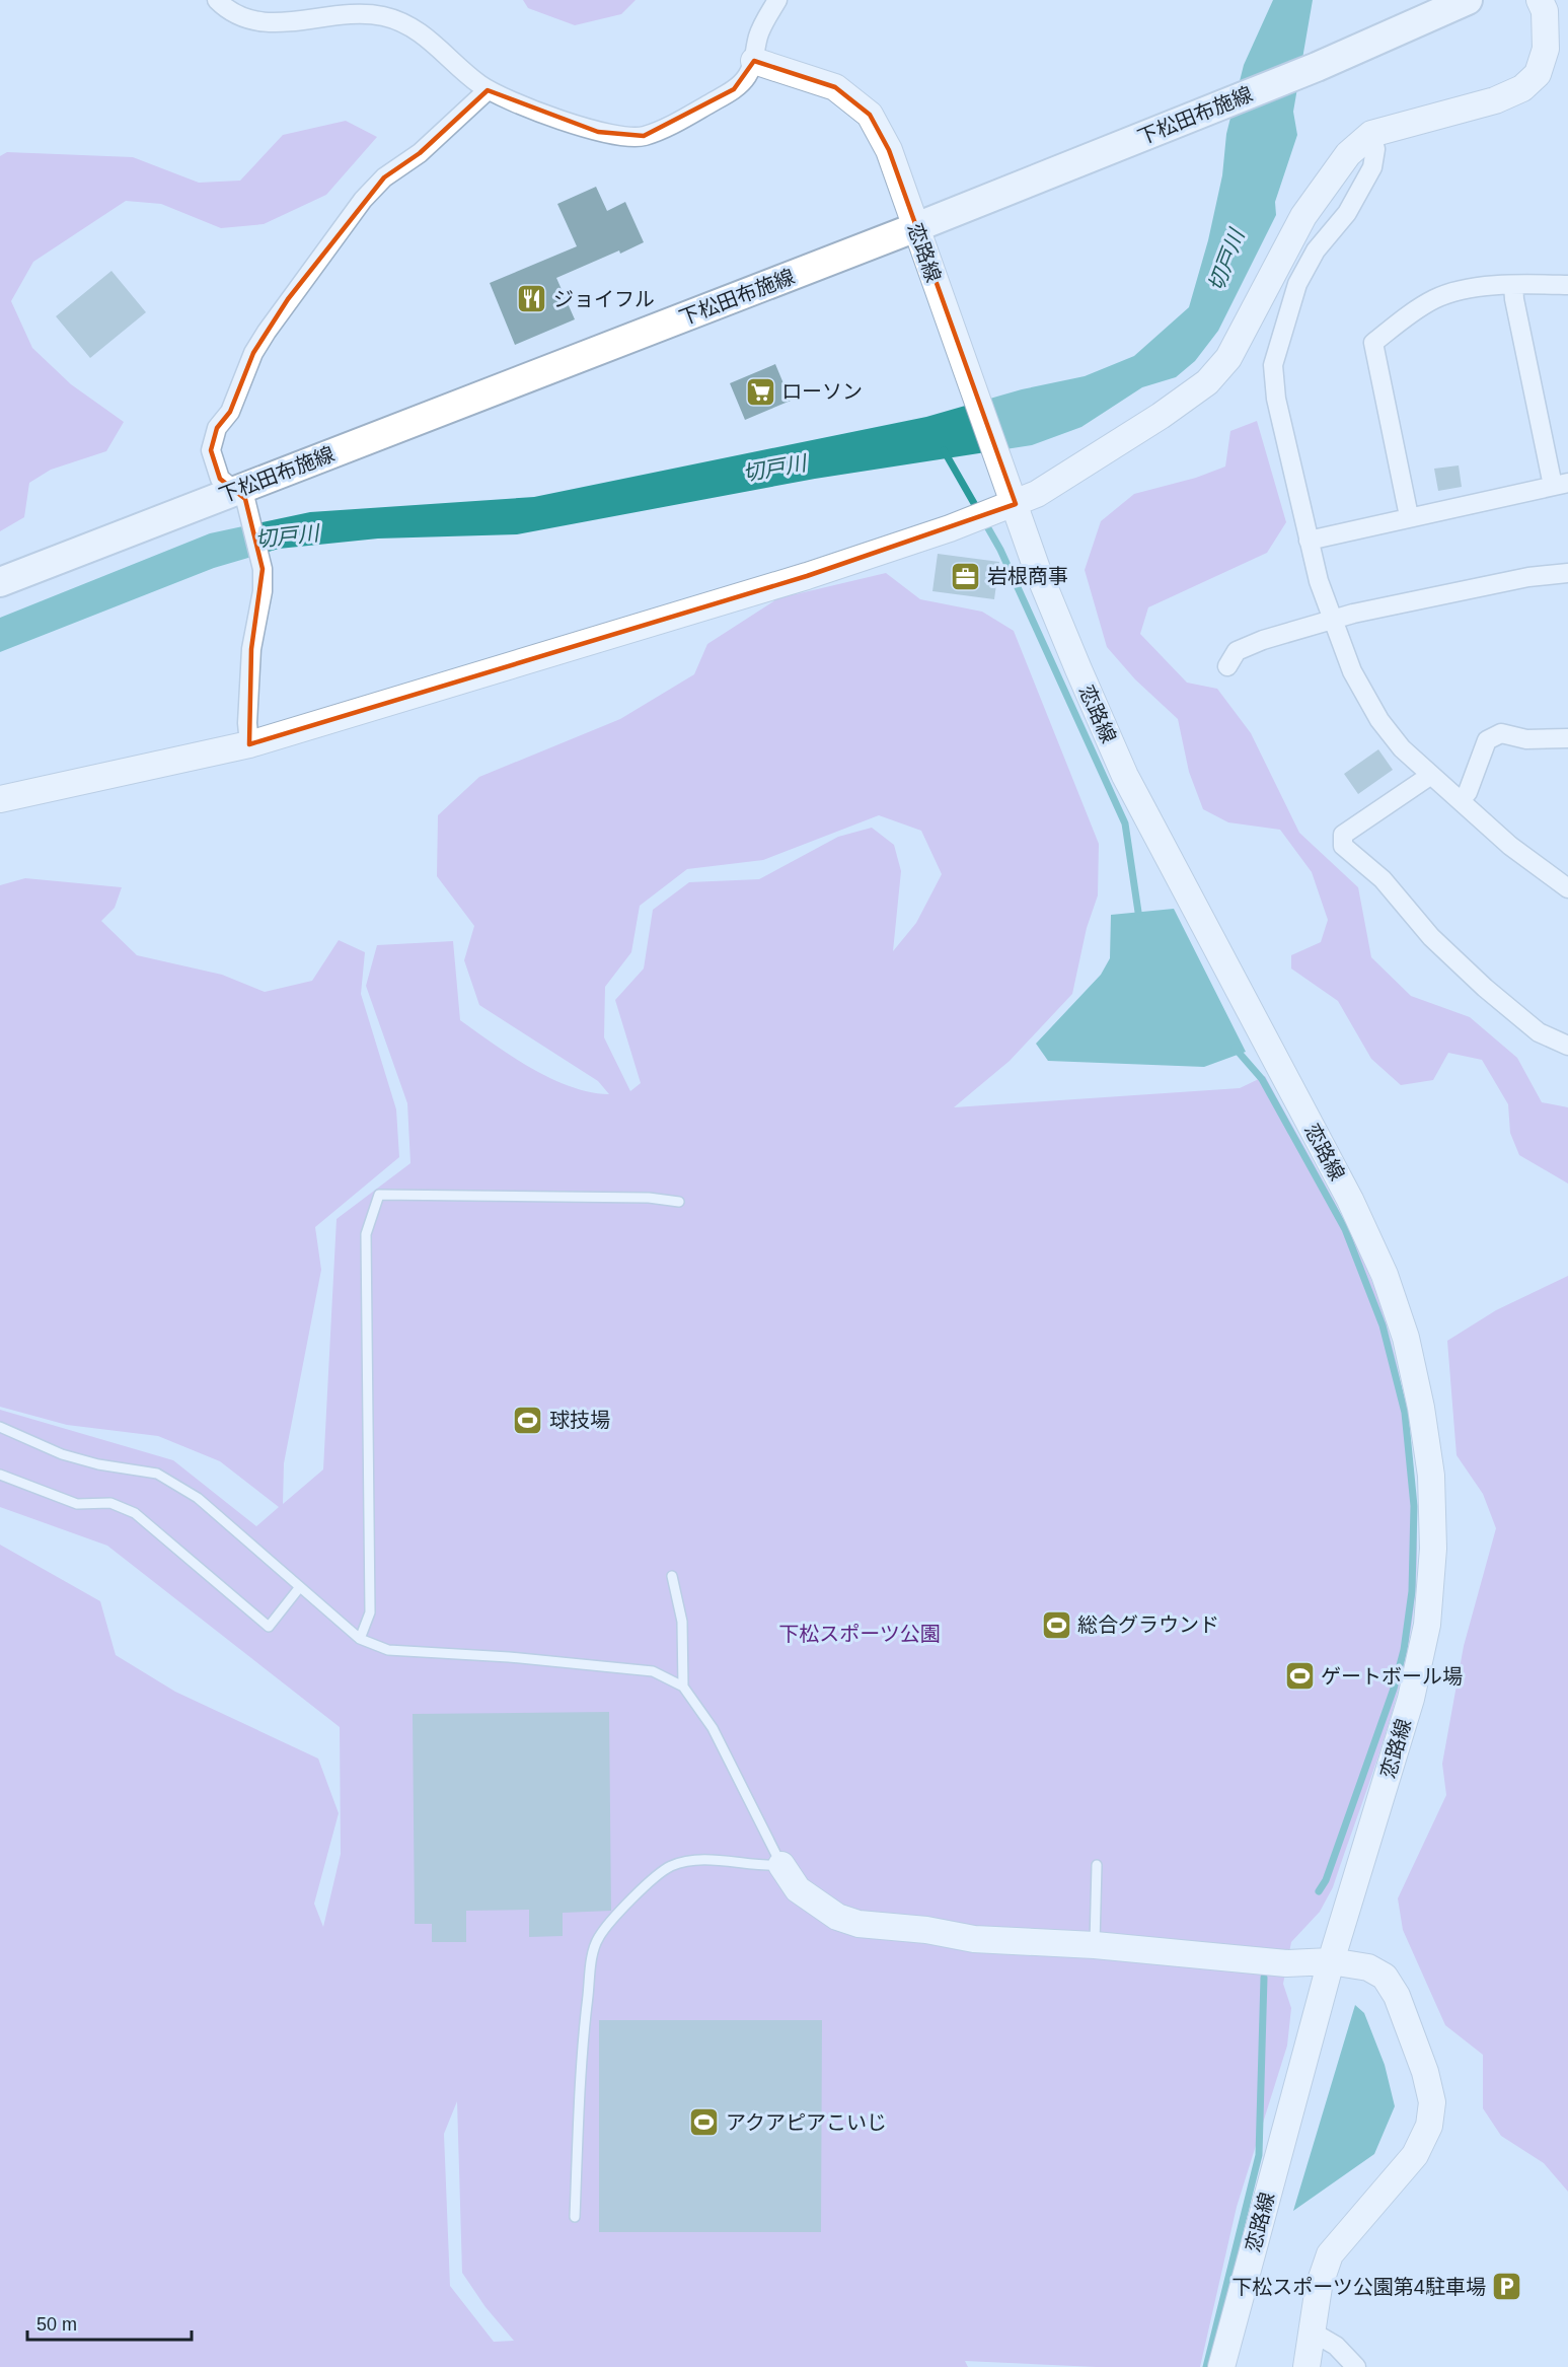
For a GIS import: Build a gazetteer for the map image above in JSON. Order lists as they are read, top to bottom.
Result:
{
  "streets": {
    "main road": ["下松田布施線"],
    "street": ["恋路線"]
  },
  "crossings": [
    ["下松田布施線", "恋路線"]
  ],
  "water": ["切戸川"],
  "parks": ["下松スポーツ公園"],
  "places": {
    "restaurant": ["ジョイフル"],
    "supermarket": ["ローソン"],
    "office": ["岩根商事"],
    "sports": [
      "球技場",
      "総合グラウンド",
      "ゲートボール場",
      "アクアピアこいじ"
    ],
    "parking": ["下松スポーツ公園第4駐車場"]
  },
  "scale_bar": "50 m"
}
